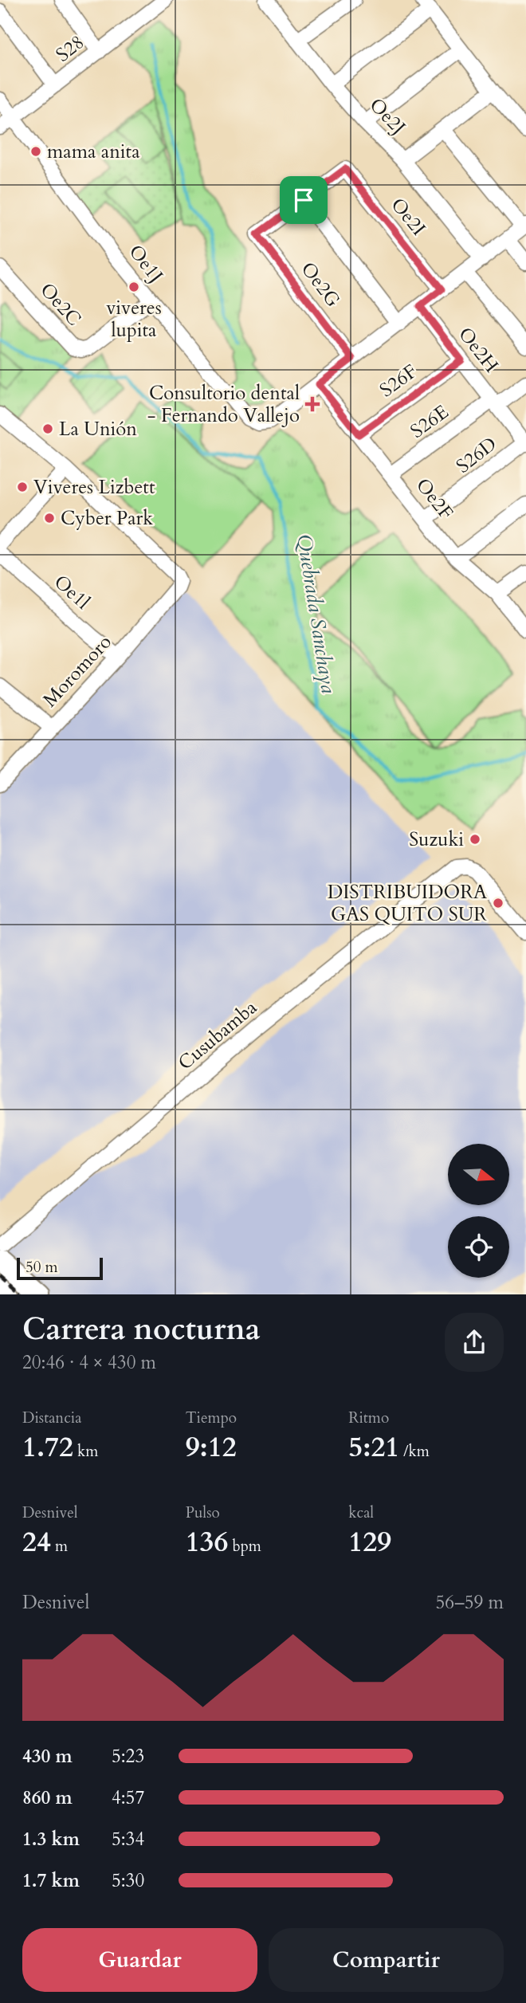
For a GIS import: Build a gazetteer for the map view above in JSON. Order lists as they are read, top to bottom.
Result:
{
  "streets": {
    "street": [
      "S28",
      "Oe2J",
      "Oe2I",
      "Oe1J",
      "Oe2G",
      "Oe2C",
      "Oe2H",
      "S26F",
      "S26E",
      "S26D",
      "Oe2F",
      "Oe1l",
      "Moromoro",
      "Cusubamba"
    ]
  },
  "crossings": [
    ["S28", "Oe1J"],
    ["Oe2I", "Oe2G"],
    ["Oe1J", "Oe2C"],
    ["Oe1J", "Oe2F"],
    ["Oe2H", "S26F"],
    ["Oe2H", "S26E"],
    ["Oe2H", "S26D"],
    ["S26F", "Oe2F"],
    ["S26E", "Oe2F"],
    ["S26D", "Oe2F"],
    ["Oe1l", "Moromoro"]
  ],
  "water": ["Quebrada Sanchaya"],
  "places": {
    "other": [
      "mama anita",
      "viveres lupita",
      "La Unión",
      "Viveres Lizbett",
      "Cyber Park",
      "Suzuki",
      "DISTRIBUIDORA GAS QUITO SUR"
    ],
    "health": ["Consultorio dental - Fernando Vallejo"]
  },
  "scale_bar": "50 m",
  "north": "right",
  "page": {
    "scale": "50 m",
    "heading": ["Carrera nocturna", "20:46 · 4 × 430 m"],
    "stats": [
      ["Distancia", "1.72 km"],
      ["Tiempo", "9:12"],
      ["Ritmo", "5:21 /km"],
      ["Desnivel", "24 m"],
      ["Pulso", "136 bpm"],
      ["kcal", "129"]
    ],
    "chart": ["Desnivel", "56–59 m"],
    "list": [
      {
        "name": "430 m",
        "note": "5:23"
      },
      {
        "name": "860 m",
        "note": "4:57"
      },
      {
        "name": "1.3 km",
        "note": "5:34"
      },
      {
        "name": "1.7 km",
        "note": "5:30"
      }
    ],
    "buttons": ["Guardar", "Compartir"]
  }
}
